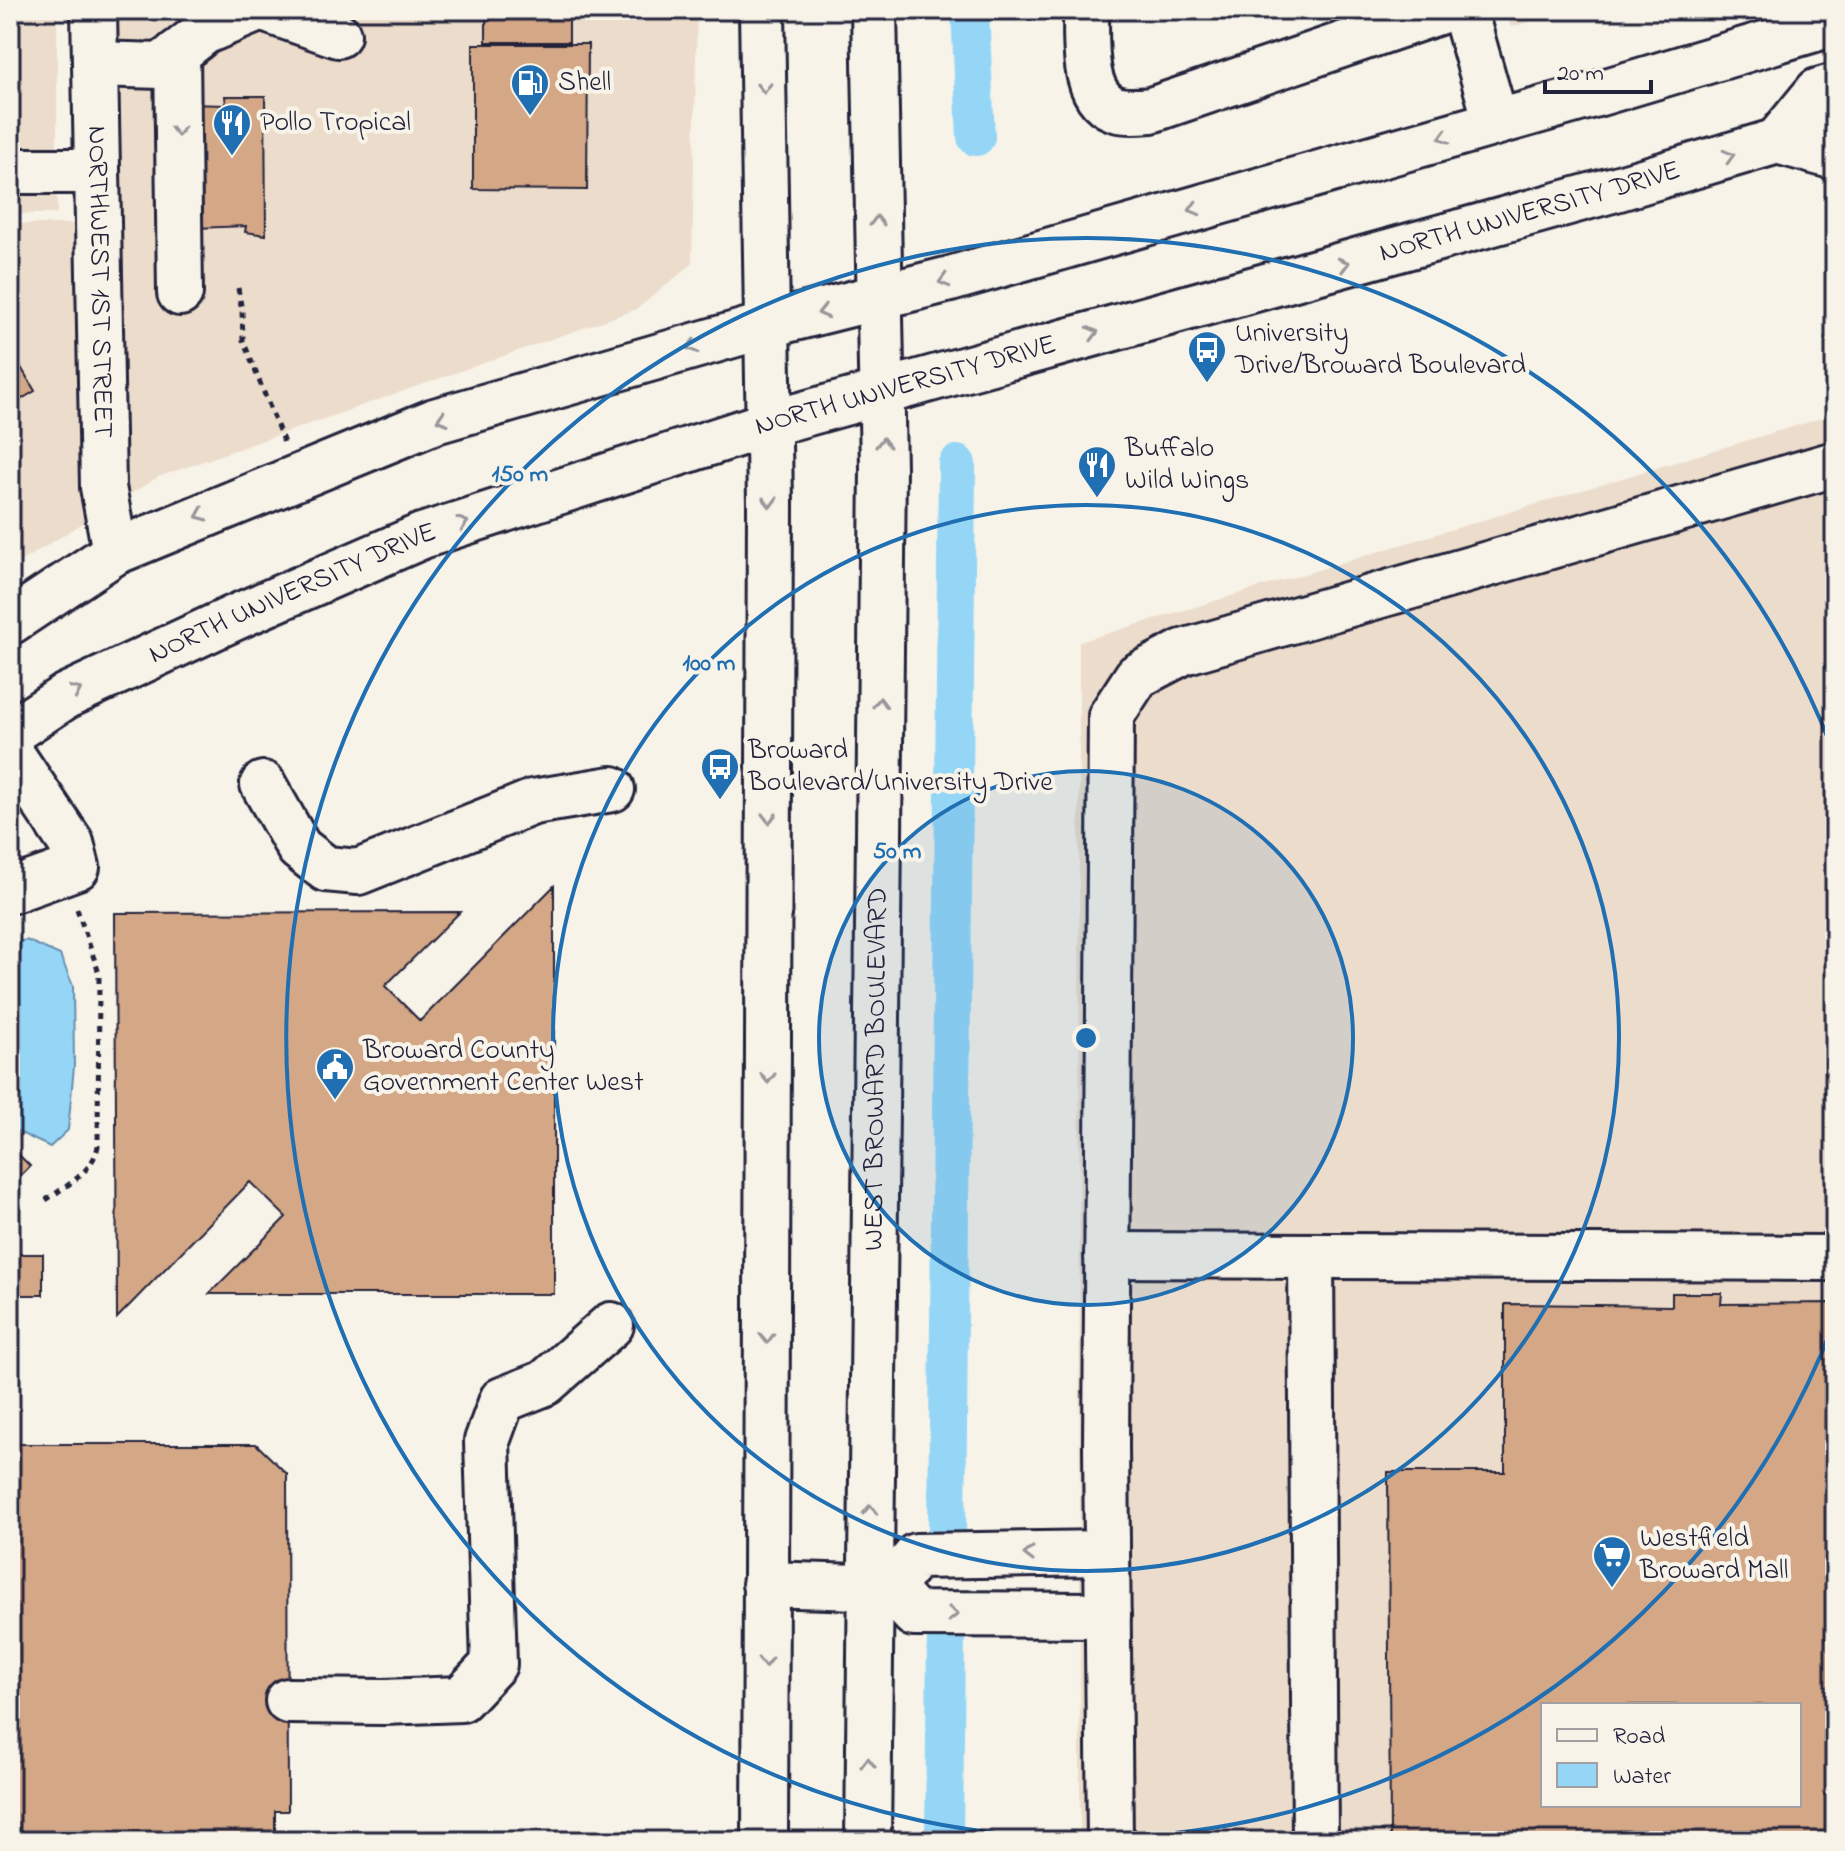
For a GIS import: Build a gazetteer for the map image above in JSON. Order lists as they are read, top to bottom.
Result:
{
  "streets": {
    "main road": ["NORTH UNIVERSITY DRIVE", "NORTHWEST 1ST STREET", "WEST BROWARD BOULEVARD"]
  },
  "crossings": [
    ["NORTH UNIVERSITY DRIVE", "WEST BROWARD BOULEVARD"]
  ],
  "places": {
    "fuel station": ["Shell"],
    "restaurant": ["Pollo Tropical", "Buffalo Wild Wings"],
    "bus stop": ["University Drive/Broward Boulevard", "Broward Boulevard/University Drive"],
    "public building": ["Broward County Government Center West"],
    "supermarket": ["Westfield Broward Mall"]
  },
  "legend": ["Road", "Water"],
  "scale_bar": "20 m",
  "rings": ["150 m", "100 m", "50 m"]
}
